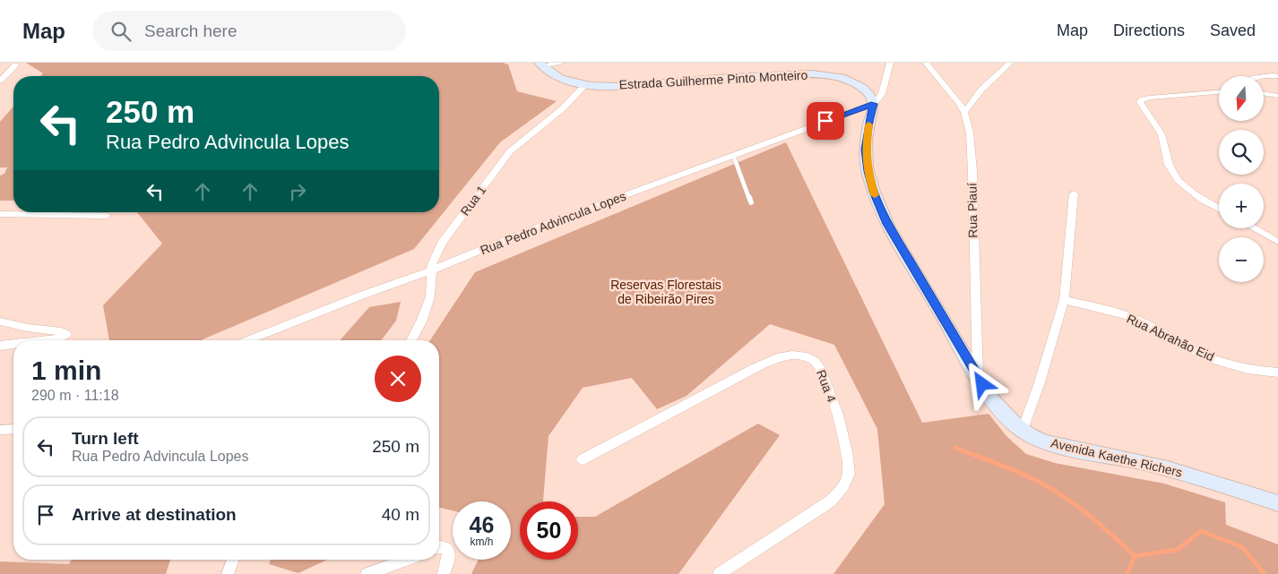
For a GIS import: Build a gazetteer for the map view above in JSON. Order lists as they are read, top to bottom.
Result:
{
  "streets": {
    "main road": ["Estrada Guilherme Pinto Monteiro", "Avenida Kaethe Richers"],
    "street": [
      "Rua 1",
      "Rua Piauí",
      "Rua Pedro Advincula Lopes",
      "Rua Abrahão Eid",
      "Rua 4"
    ]
  },
  "crossings": [
    ["Estrada Guilherme Pinto Monteiro", "Rua 1"],
    ["Estrada Guilherme Pinto Monteiro", "Rua Pedro Advincula Lopes"],
    ["Rua 1", "Rua Pedro Advincula Lopes"],
    ["Rua Piauí", "Avenida Kaethe Richers"]
  ],
  "parks": ["Reservas Florestais de Ribeirão Pires"],
  "north": "bottom",
  "page": {
    "header": "Map",
    "search": "Search here",
    "nav": ["Map", "Directions", "Saved"],
    "map_buttons": ["+", "−"],
    "turn": ["250 m", "Rua Pedro Advincula Lopes"],
    "heading": ["1 min", "290 m · 11:18"],
    "list": [
      {
        "name": "Turn left",
        "note": "Rua Pedro Advincula Lopes",
        "value": "250 m"
      },
      {
        "name": "Arrive at destination",
        "value": "40 m"
      }
    ],
    "speed": "46 km/h",
    "limit": "50"
  }
}
